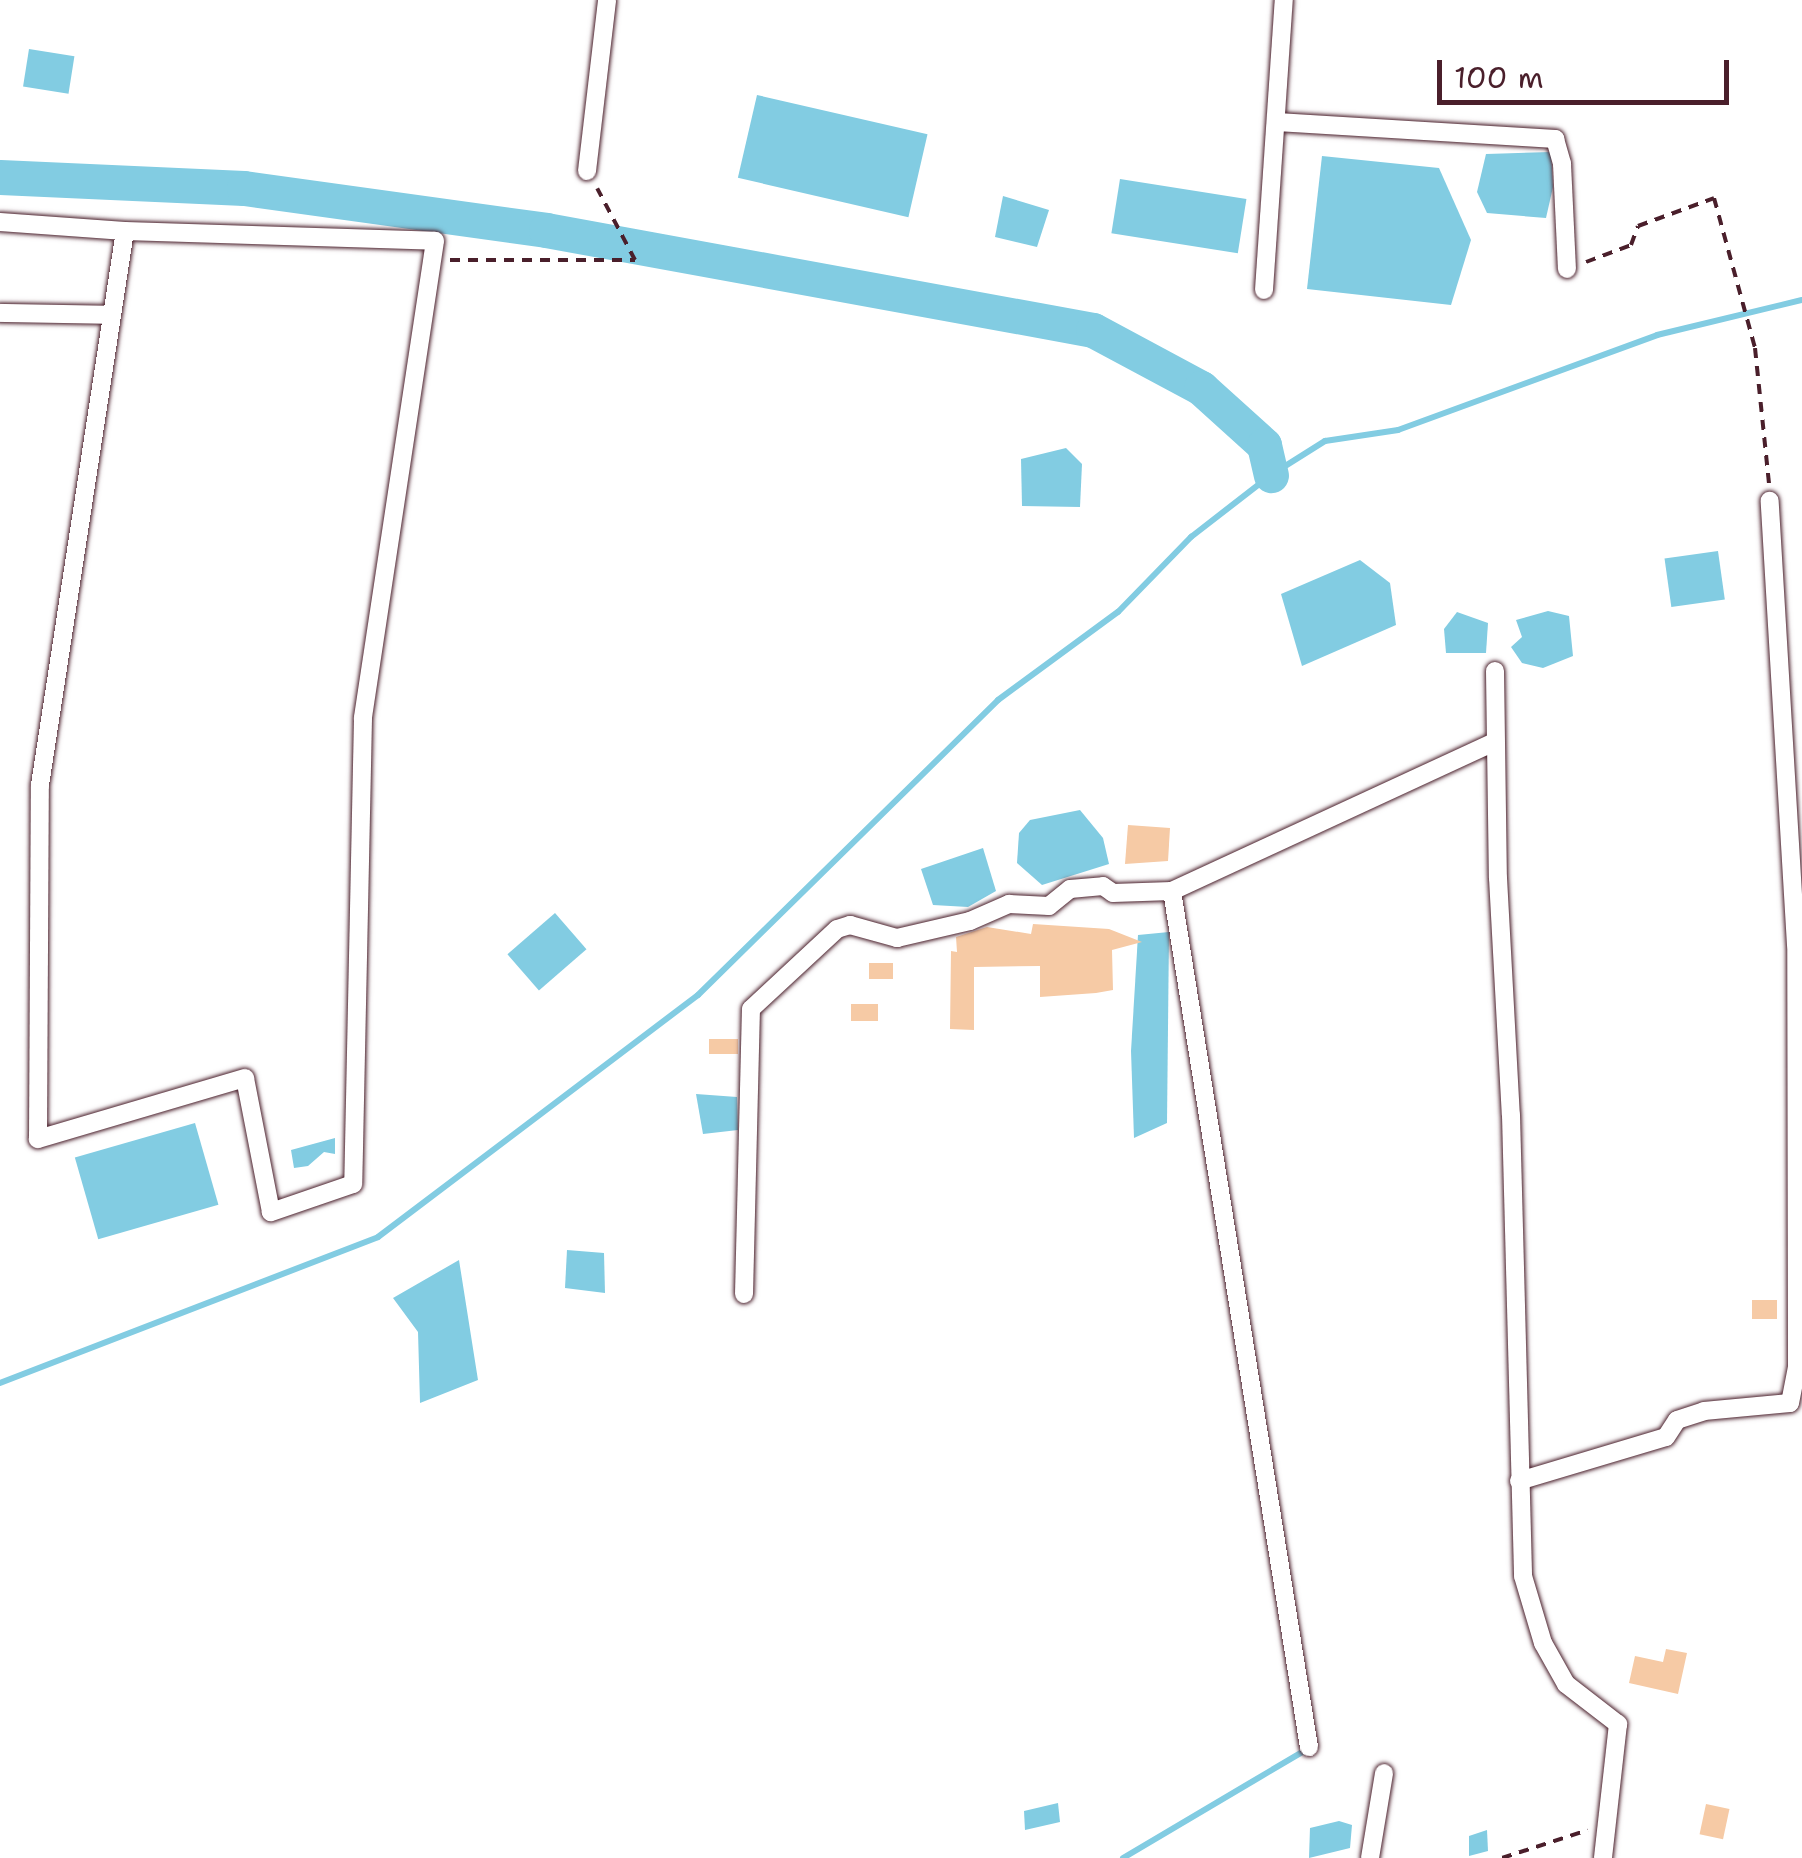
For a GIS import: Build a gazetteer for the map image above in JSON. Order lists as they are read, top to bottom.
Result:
{
  "scale_bar": "100 m"
}
